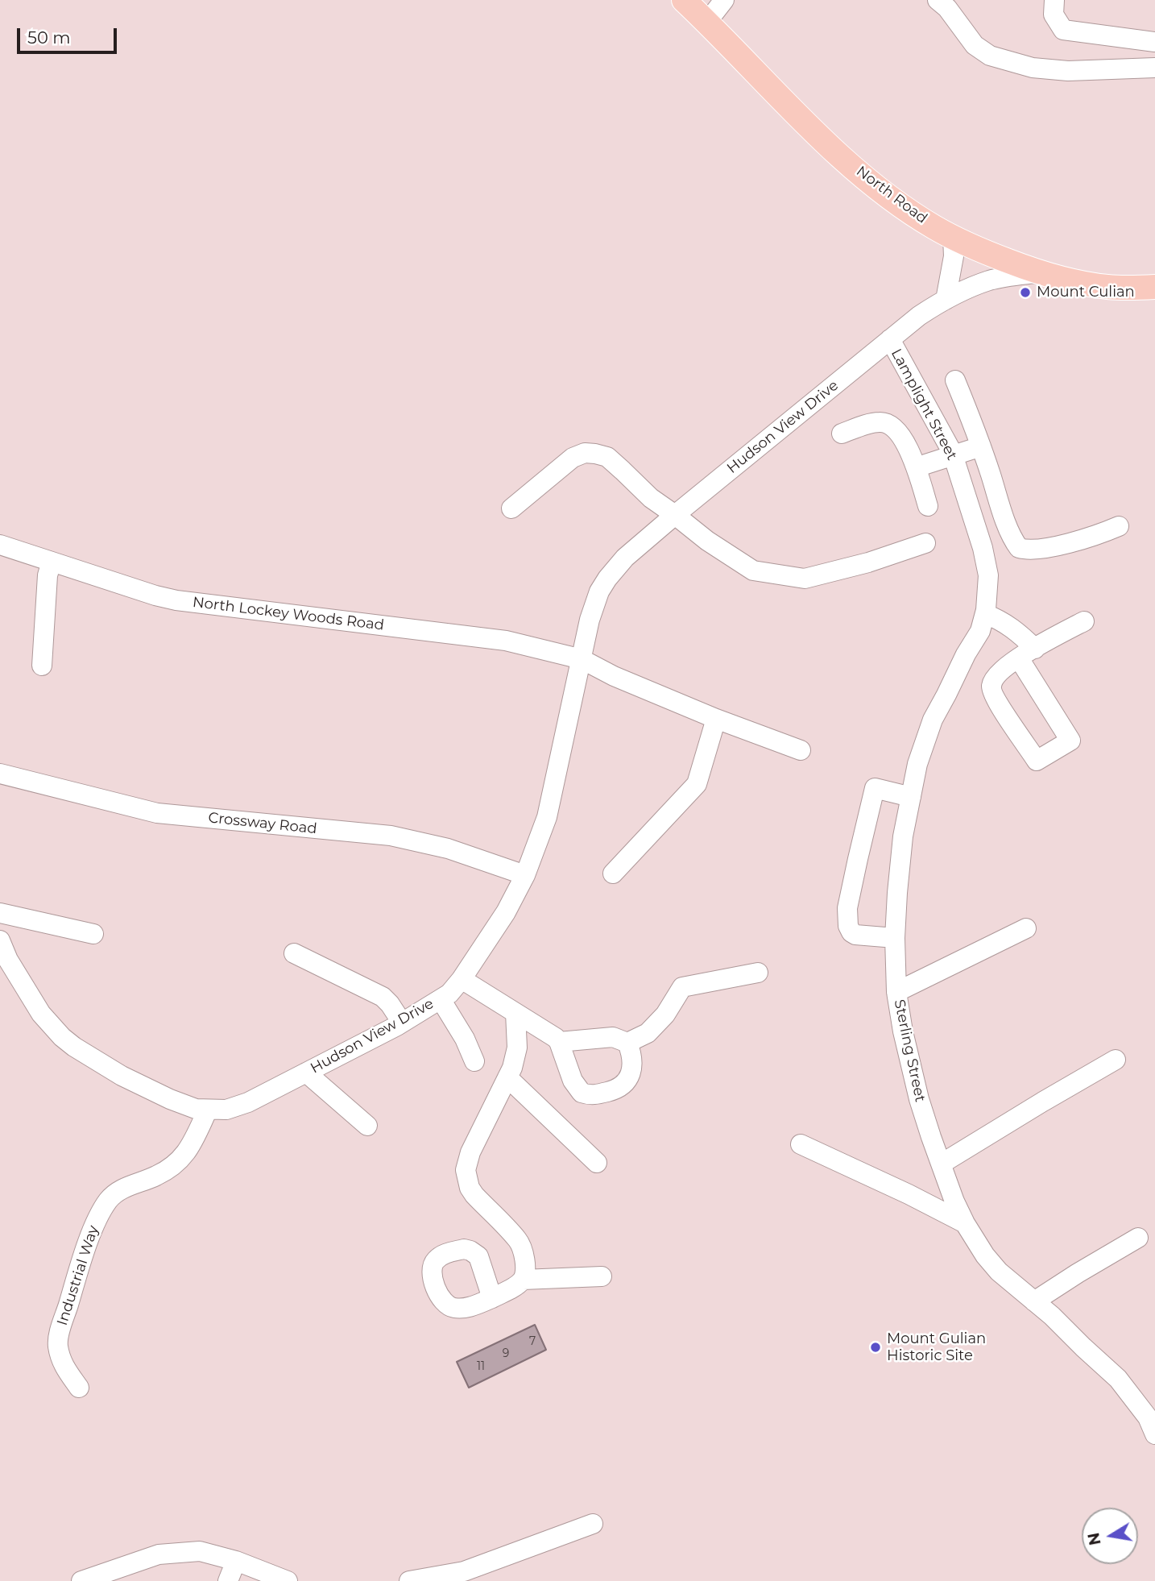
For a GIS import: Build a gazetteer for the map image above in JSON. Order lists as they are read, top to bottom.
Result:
{
  "streets": {
    "main road": ["North Road"],
    "street": [
      "Lamplight Street",
      "Hudson View Drive",
      "North Lockey Woods Road",
      "Crossway Road",
      "Sterling Street",
      "Industrial Way"
    ]
  },
  "crossings": [
    ["North Road", "Lamplight Street"],
    ["Lamplight Street", "Hudson View Drive"],
    ["Lamplight Street", "Sterling Street"],
    ["Hudson View Drive", "North Lockey Woods Road"],
    ["Hudson View Drive", "Crossway Road"],
    ["Hudson View Drive", "Industrial Way"]
  ],
  "places": ["Mount Culian", "Mount Gulian Historic Site"],
  "house_numbers": ["7", "9", "11"],
  "scale_bar": "50 m",
  "north": "left"
}
